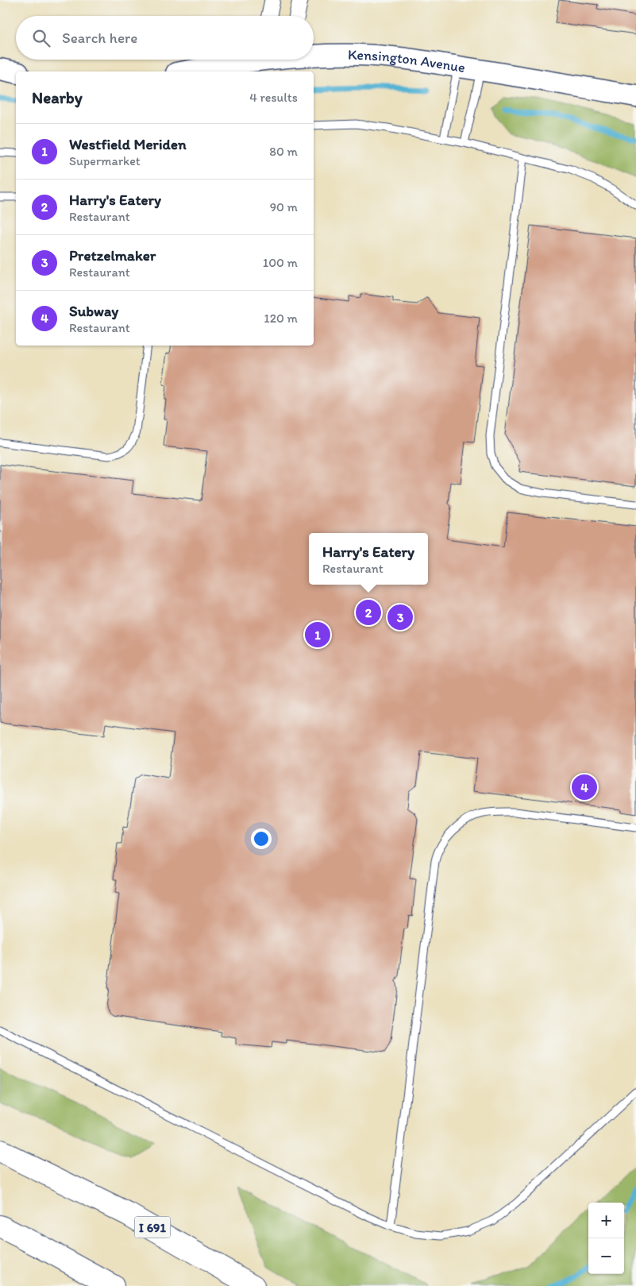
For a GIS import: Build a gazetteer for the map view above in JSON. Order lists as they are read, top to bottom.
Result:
{
  "streets": {
    "highway": ["I 691"],
    "main road": ["Kensington Avenue"]
  },
  "page": {
    "search": "Search here",
    "heading": ["Nearby", "4 results"],
    "list": [
      {
        "mark": "1",
        "name": "Westfield Meriden",
        "note": "Supermarket",
        "value": "80 m"
      },
      {
        "mark": "2",
        "name": "Harry's Eatery",
        "note": "Restaurant",
        "value": "90 m"
      },
      {
        "mark": "3",
        "name": "Pretzelmaker",
        "note": "Restaurant",
        "value": "100 m"
      },
      {
        "mark": "4",
        "name": "Subway",
        "note": "Restaurant",
        "value": "120 m"
      }
    ],
    "popup": ["Harry's Eatery", "Restaurant"],
    "pins": [
      "2",
      "3",
      "1",
      "4"
    ],
    "map_buttons": ["+", "−"]
  }
}
